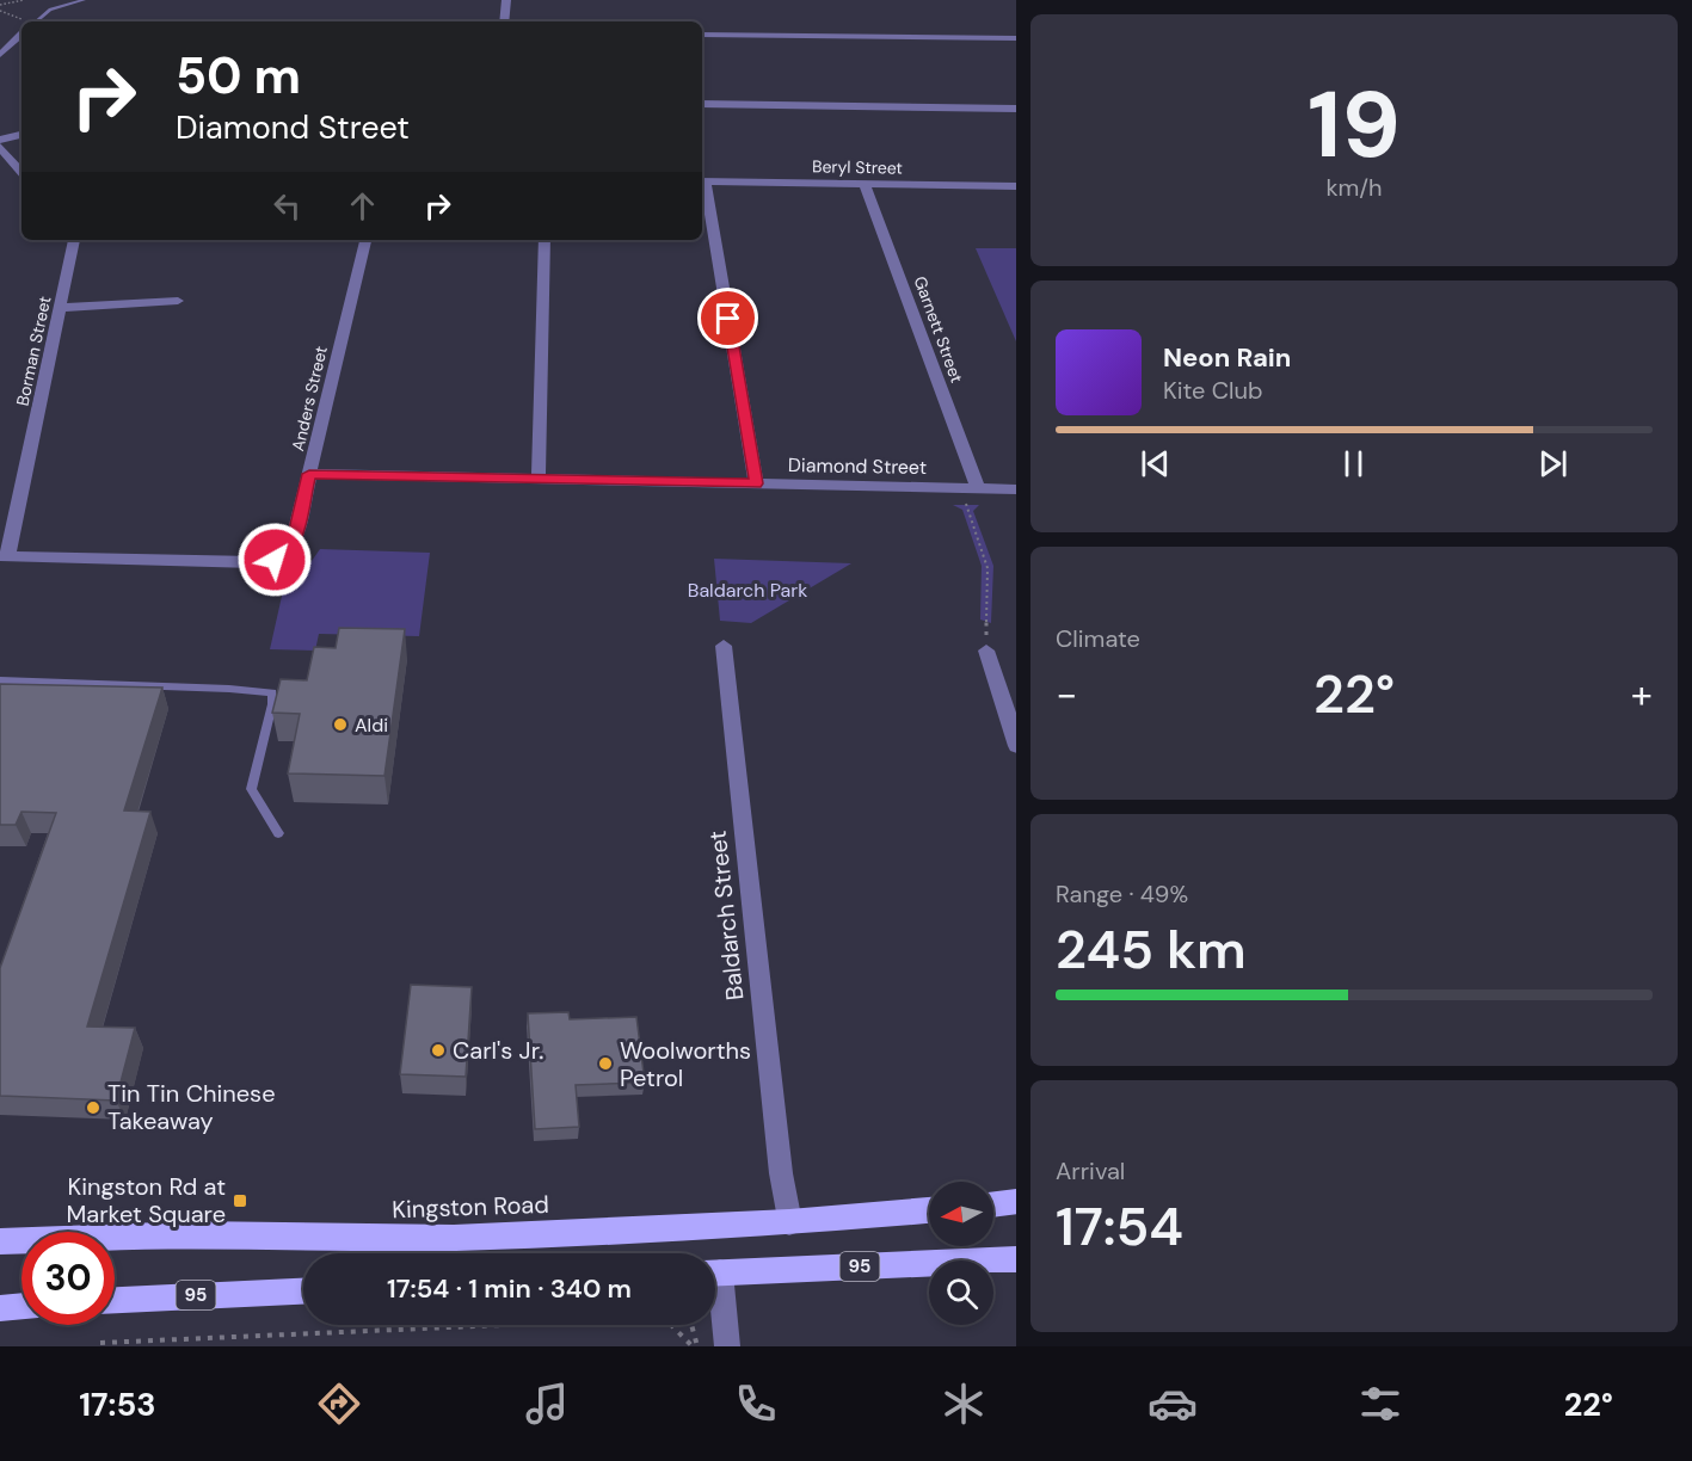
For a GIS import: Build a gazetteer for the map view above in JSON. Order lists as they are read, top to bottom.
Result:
{
  "streets": {
    "main road": ["Kingston Road", "95"],
    "street": [
      "Beryl Street",
      "Garnett Street",
      "Borman Street",
      "Anders Street",
      "Diamond Street",
      "Baldarch Street"
    ]
  },
  "crossings": [
    ["Beryl Street", "Garnett Street"],
    ["Garnett Street", "Diamond Street"],
    ["Borman Street", "Anders Street"],
    ["Anders Street", "Diamond Street"],
    ["Baldarch Street", "Kingston Road"]
  ],
  "parks": ["Baldarch Park"],
  "places": {
    "other": [
      "Aldi",
      "Carl's Jr.",
      "Woolworths Petrol",
      "Tin Tin Chinese Takeaway"
    ],
    "transit": ["Kingston Rd at Market Square"]
  },
  "north": "left",
  "page": {
    "tile": [
      ["19", "km/h"],
      "Climate",
      ["Range · 49%", "245 km"],
      ["Arrival", "17:54"]
    ],
    "turn": ["50 m", "Diamond Street"],
    "song": ["Neon Rain", "Kite Club"],
    "heat": ["−", "22°", "+"],
    "limit": "30",
    "trip": "17:54 · 1 min · 340 m",
    "tabs": ["17:53", "22°"]
  }
}
